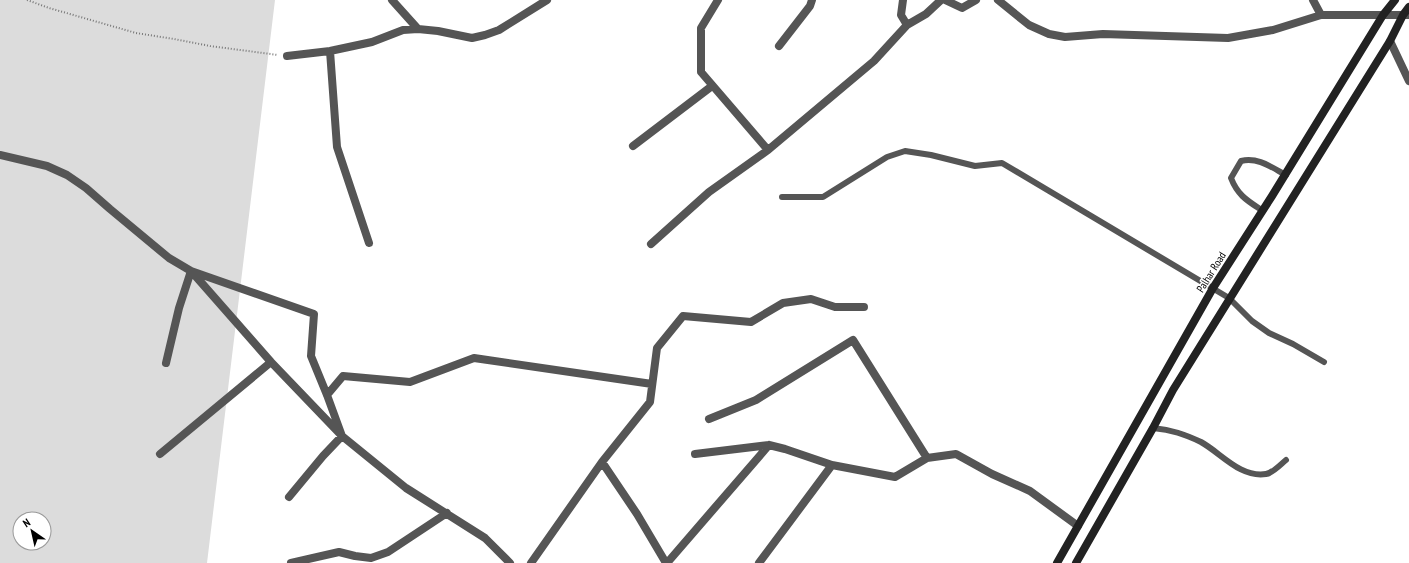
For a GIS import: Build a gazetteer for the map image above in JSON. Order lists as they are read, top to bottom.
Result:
{
  "streets": {
    "main road": ["Palhar Road"]
  },
  "north": "top left"
}
